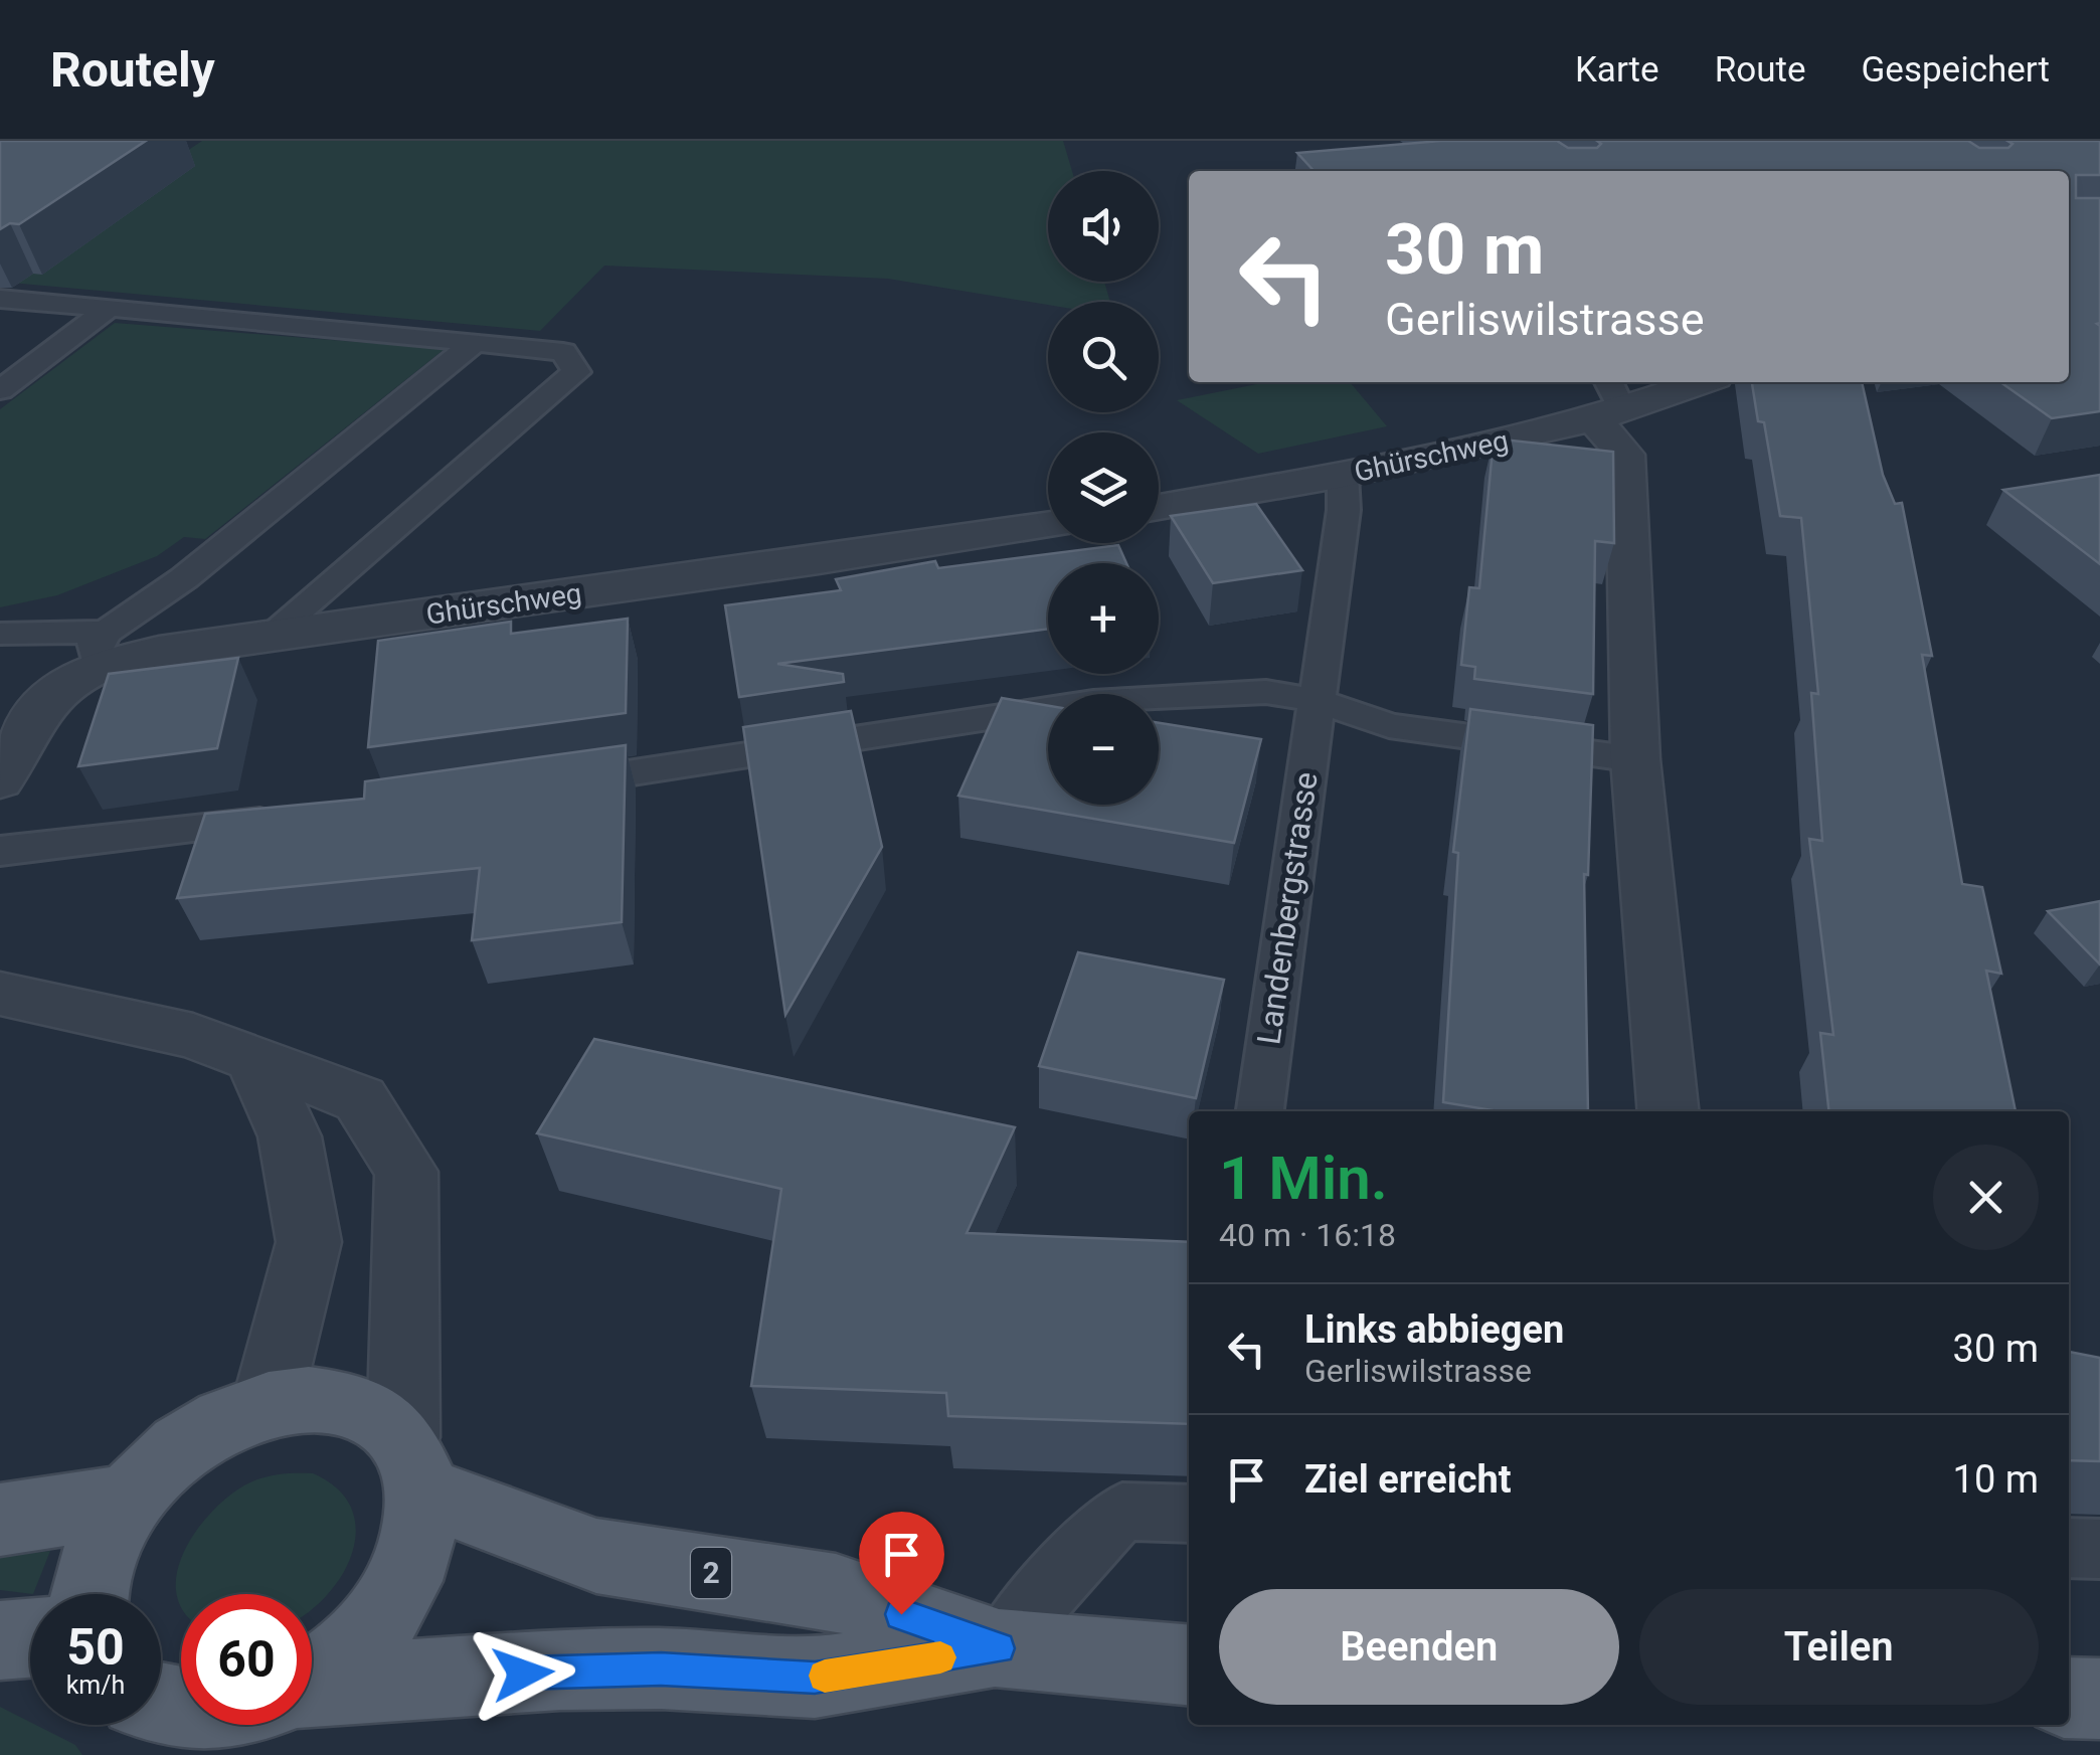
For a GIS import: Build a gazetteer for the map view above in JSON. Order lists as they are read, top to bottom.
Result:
{
  "streets": {
    "main road": ["2"],
    "street": ["Ghürschweg"],
    "lane": ["Landenbergstrasse"]
  },
  "crossings": [
    ["Ghürschweg", "Landenbergstrasse"]
  ],
  "page": {
    "header": "Routely",
    "nav": ["Karte", "Route", "Gespeichert"],
    "map_buttons": ["+", "−"],
    "turn": ["30 m", "Gerliswilstrasse"],
    "heading": ["1 Min.", "40 m · 16:18"],
    "list": [
      {
        "name": "Links abbiegen",
        "note": "Gerliswilstrasse",
        "value": "30 m"
      },
      {
        "name": "Ziel erreicht",
        "value": "10 m"
      }
    ],
    "buttons": ["Beenden", "Teilen"],
    "speed": "50 km/h",
    "limit": "60"
  }
}
